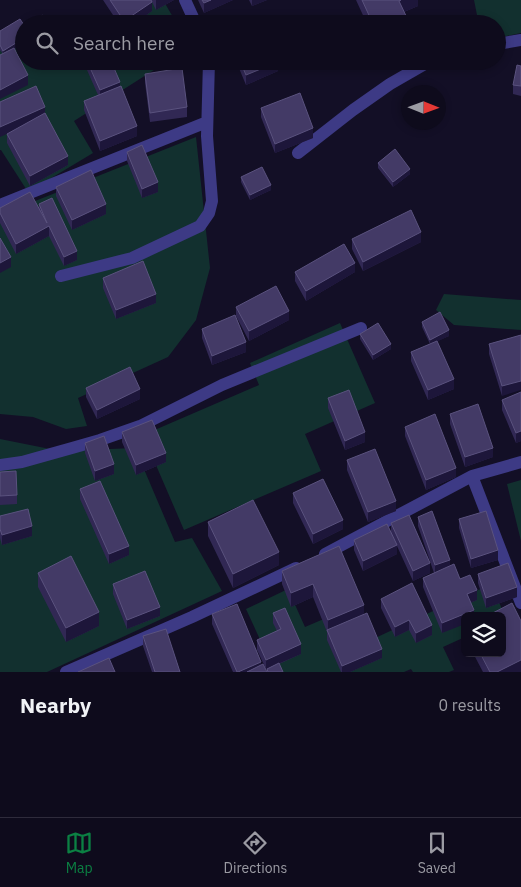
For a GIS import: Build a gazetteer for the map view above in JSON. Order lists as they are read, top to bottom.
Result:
{
  "north": "right",
  "page": {
    "search": "Search here",
    "heading": ["Nearby", "0 results"],
    "nav": ["Map", "Directions", "Saved"]
  }
}
